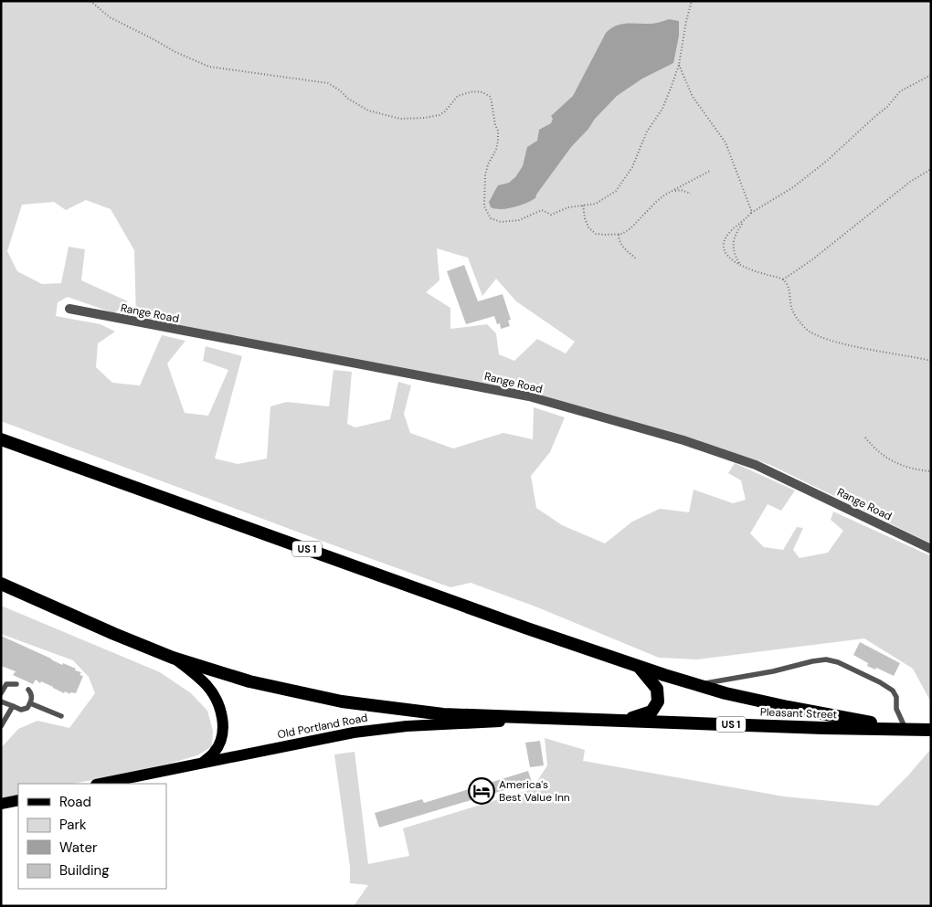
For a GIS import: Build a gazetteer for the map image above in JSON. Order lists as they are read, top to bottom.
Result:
{
  "streets": {
    "highway": ["US 1", "Pleasant Street"],
    "main road": ["Old Portland Road"],
    "street": ["Range Road"]
  },
  "crossings": [
    ["US 1", "Pleasant Street"],
    ["Pleasant Street", "Old Portland Road"]
  ],
  "places": {
    "hotel": ["America's Best Value Inn"]
  },
  "legend": [
    "Road",
    "Park",
    "Water",
    "Building"
  ]
}
